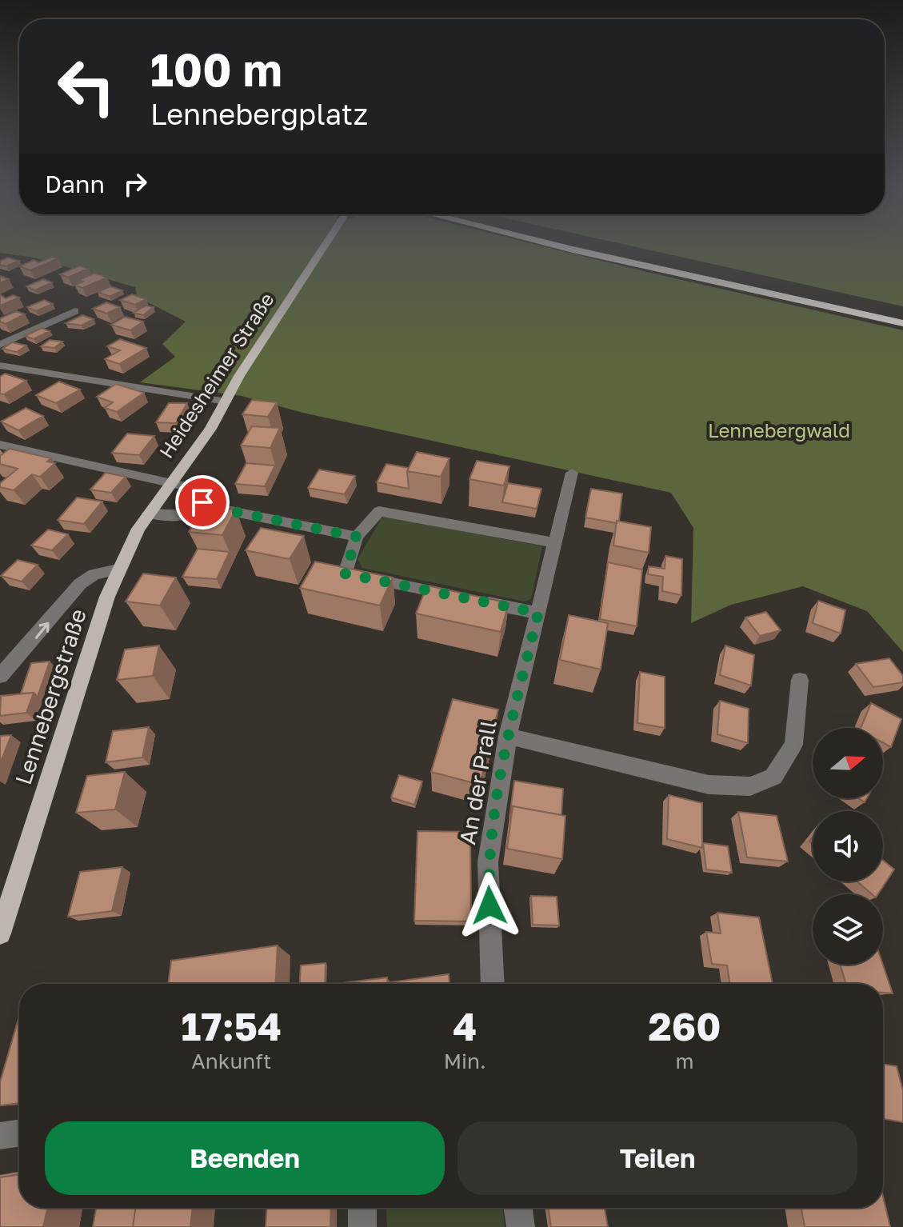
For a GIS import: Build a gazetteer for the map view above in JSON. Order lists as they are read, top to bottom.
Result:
{
  "streets": {
    "main road": ["Heidesheimer Straße", "Lennebergstraße"],
    "street": ["An der Prall"]
  },
  "crossings": [
    ["Heidesheimer Straße", "Lennebergstraße"]
  ],
  "parks": ["Lennebergwald"],
  "north": "right",
  "page": {
    "turn": ["100 m", "Lennebergplatz"],
    "then": "Dann",
    "eta": [
      "17:54",
      "Ankunft",
      "4",
      "Min.",
      "260",
      "m"
    ],
    "buttons": ["Beenden", "Teilen"]
  }
}
